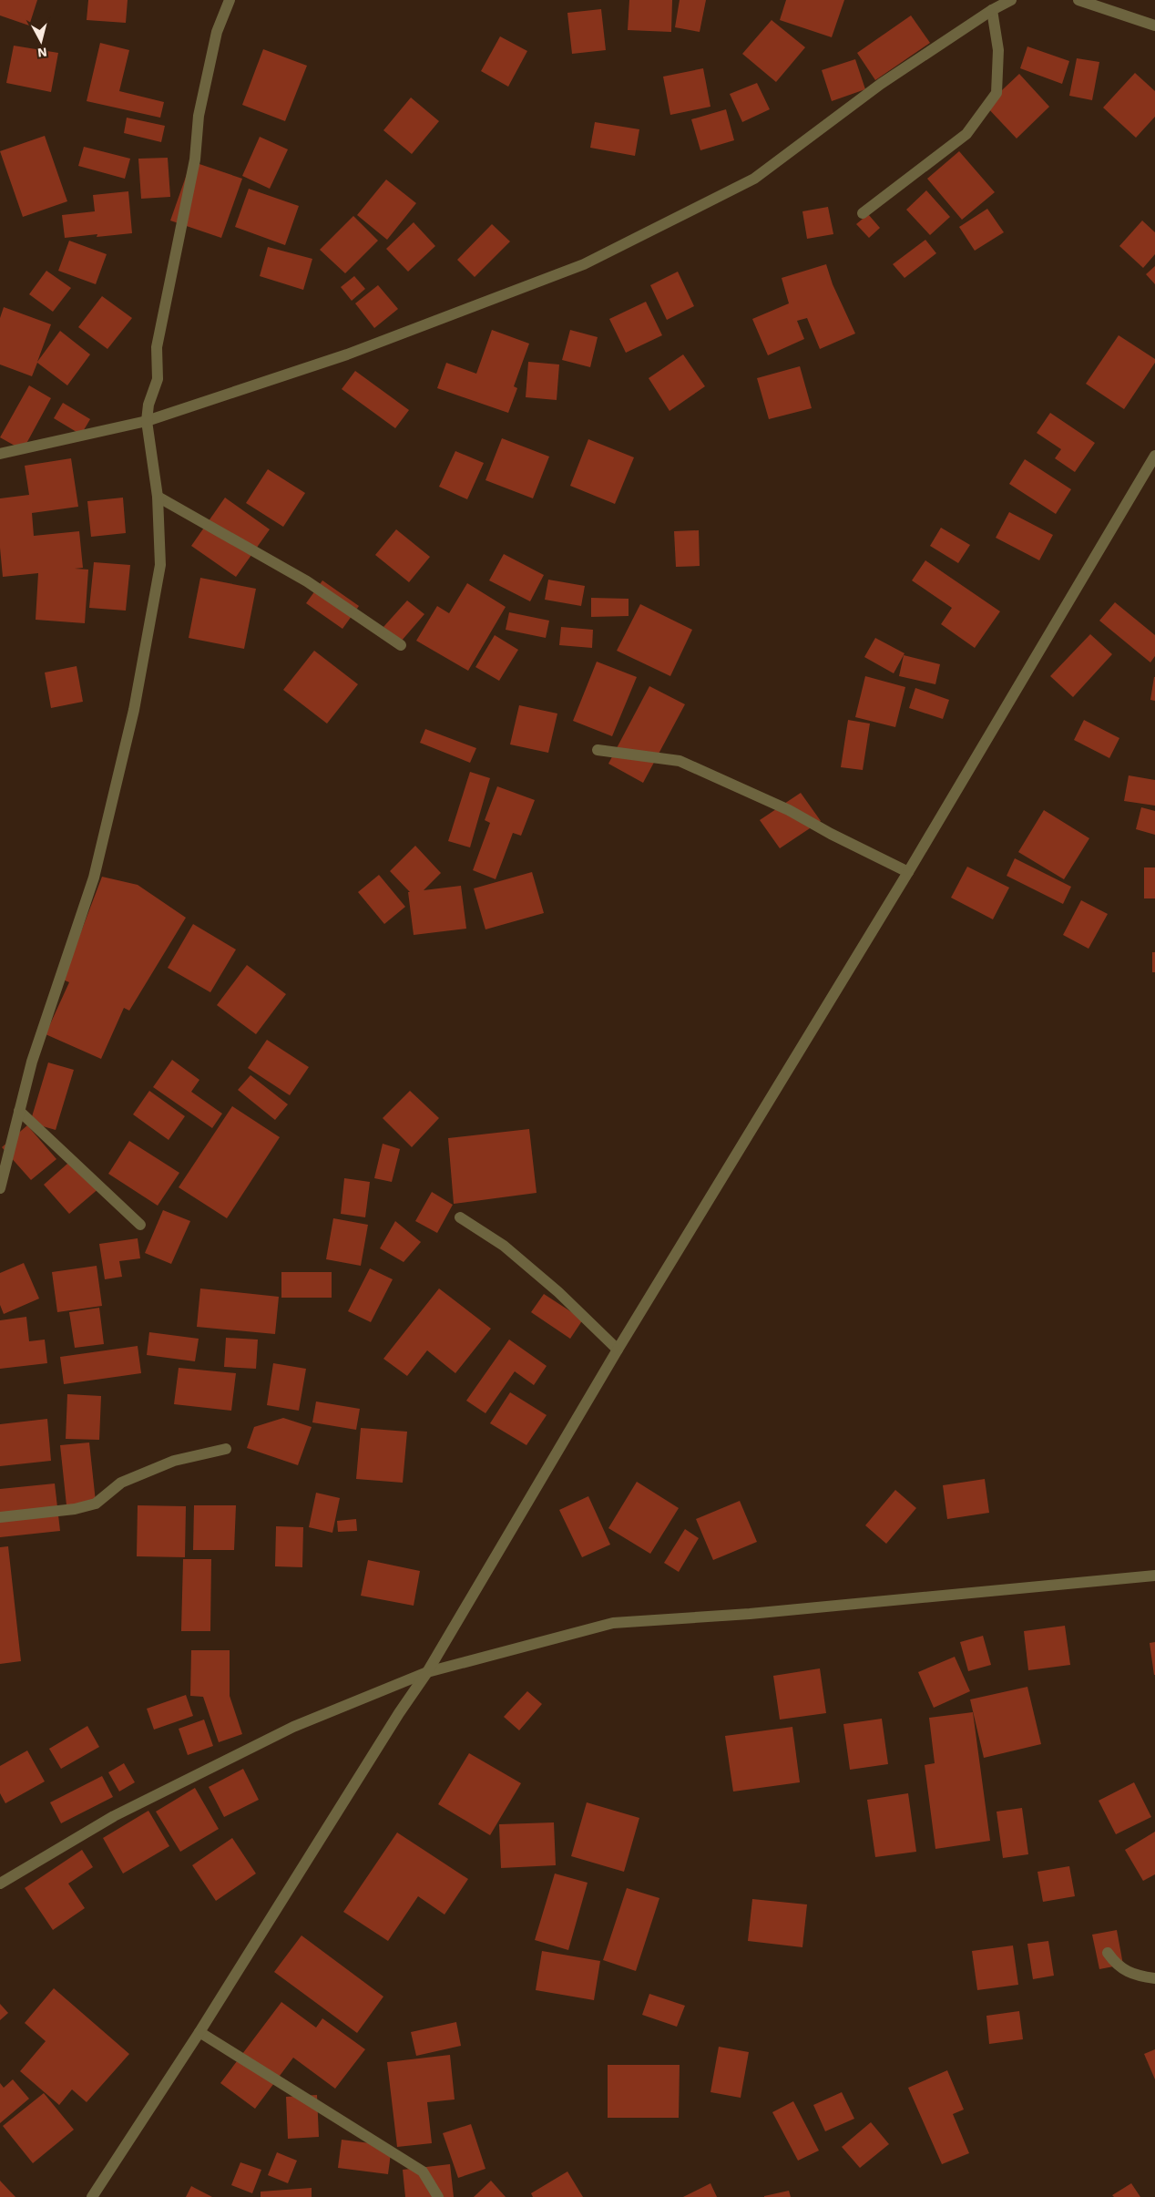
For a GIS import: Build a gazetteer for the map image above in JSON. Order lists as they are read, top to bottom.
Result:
{
  "north": "bottom"
}
